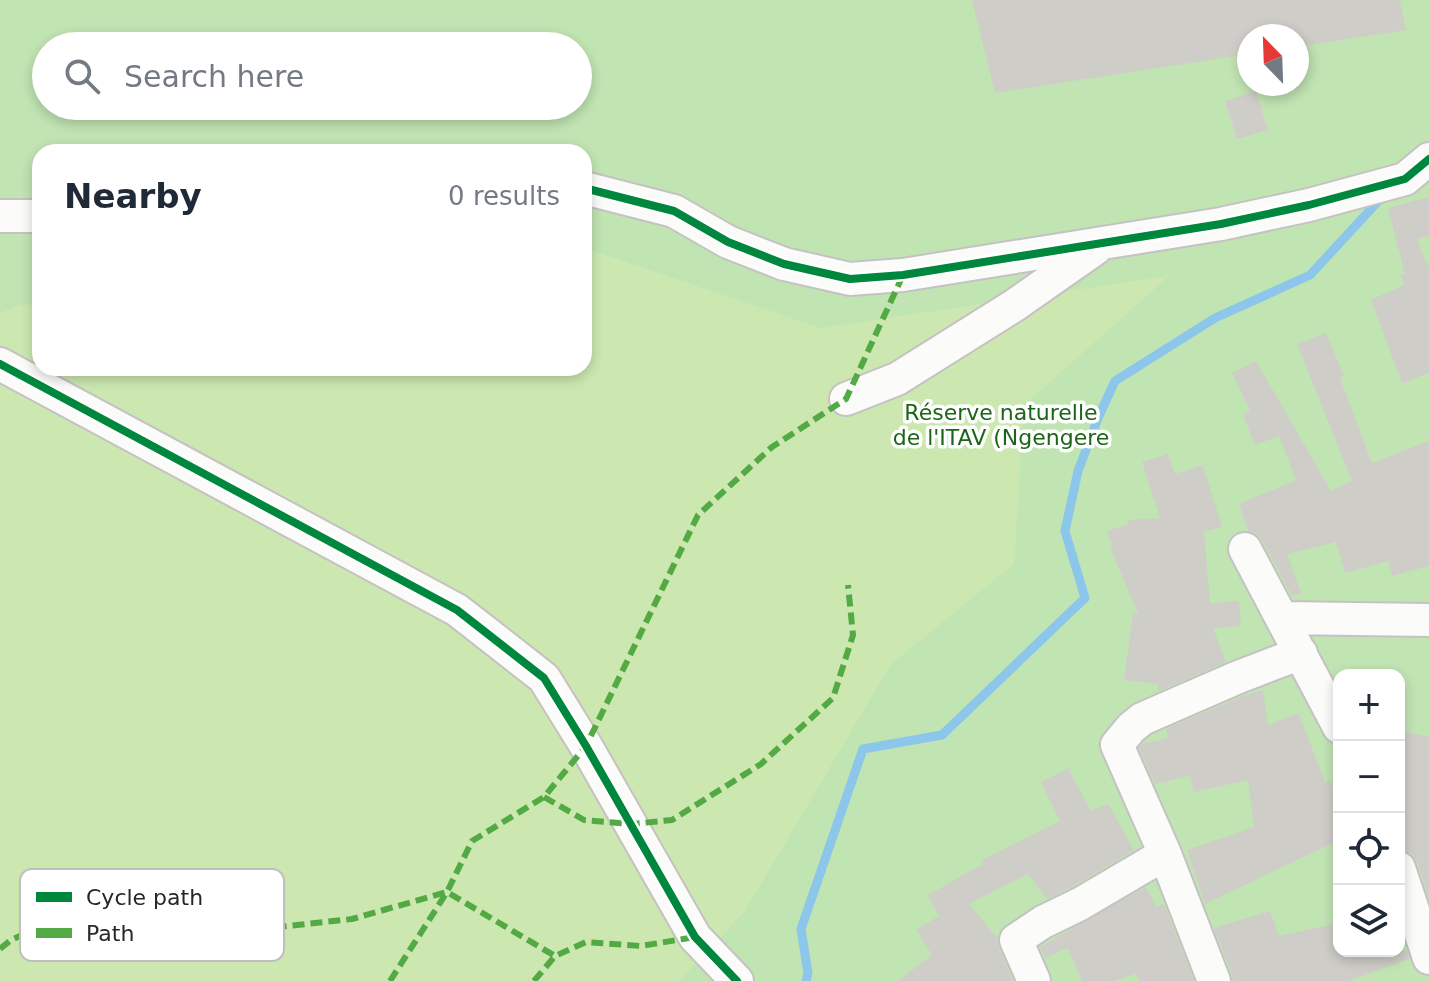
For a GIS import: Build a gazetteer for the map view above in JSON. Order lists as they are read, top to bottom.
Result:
{
  "parks": ["Réserve naturelle de l'ITAV (Ngengere"],
  "legend": ["Cycle path", "Path"],
  "north": "top left",
  "page": {
    "search": "Search here",
    "heading": ["Nearby", "0 results"],
    "map_buttons": ["+", "−"]
  }
}
